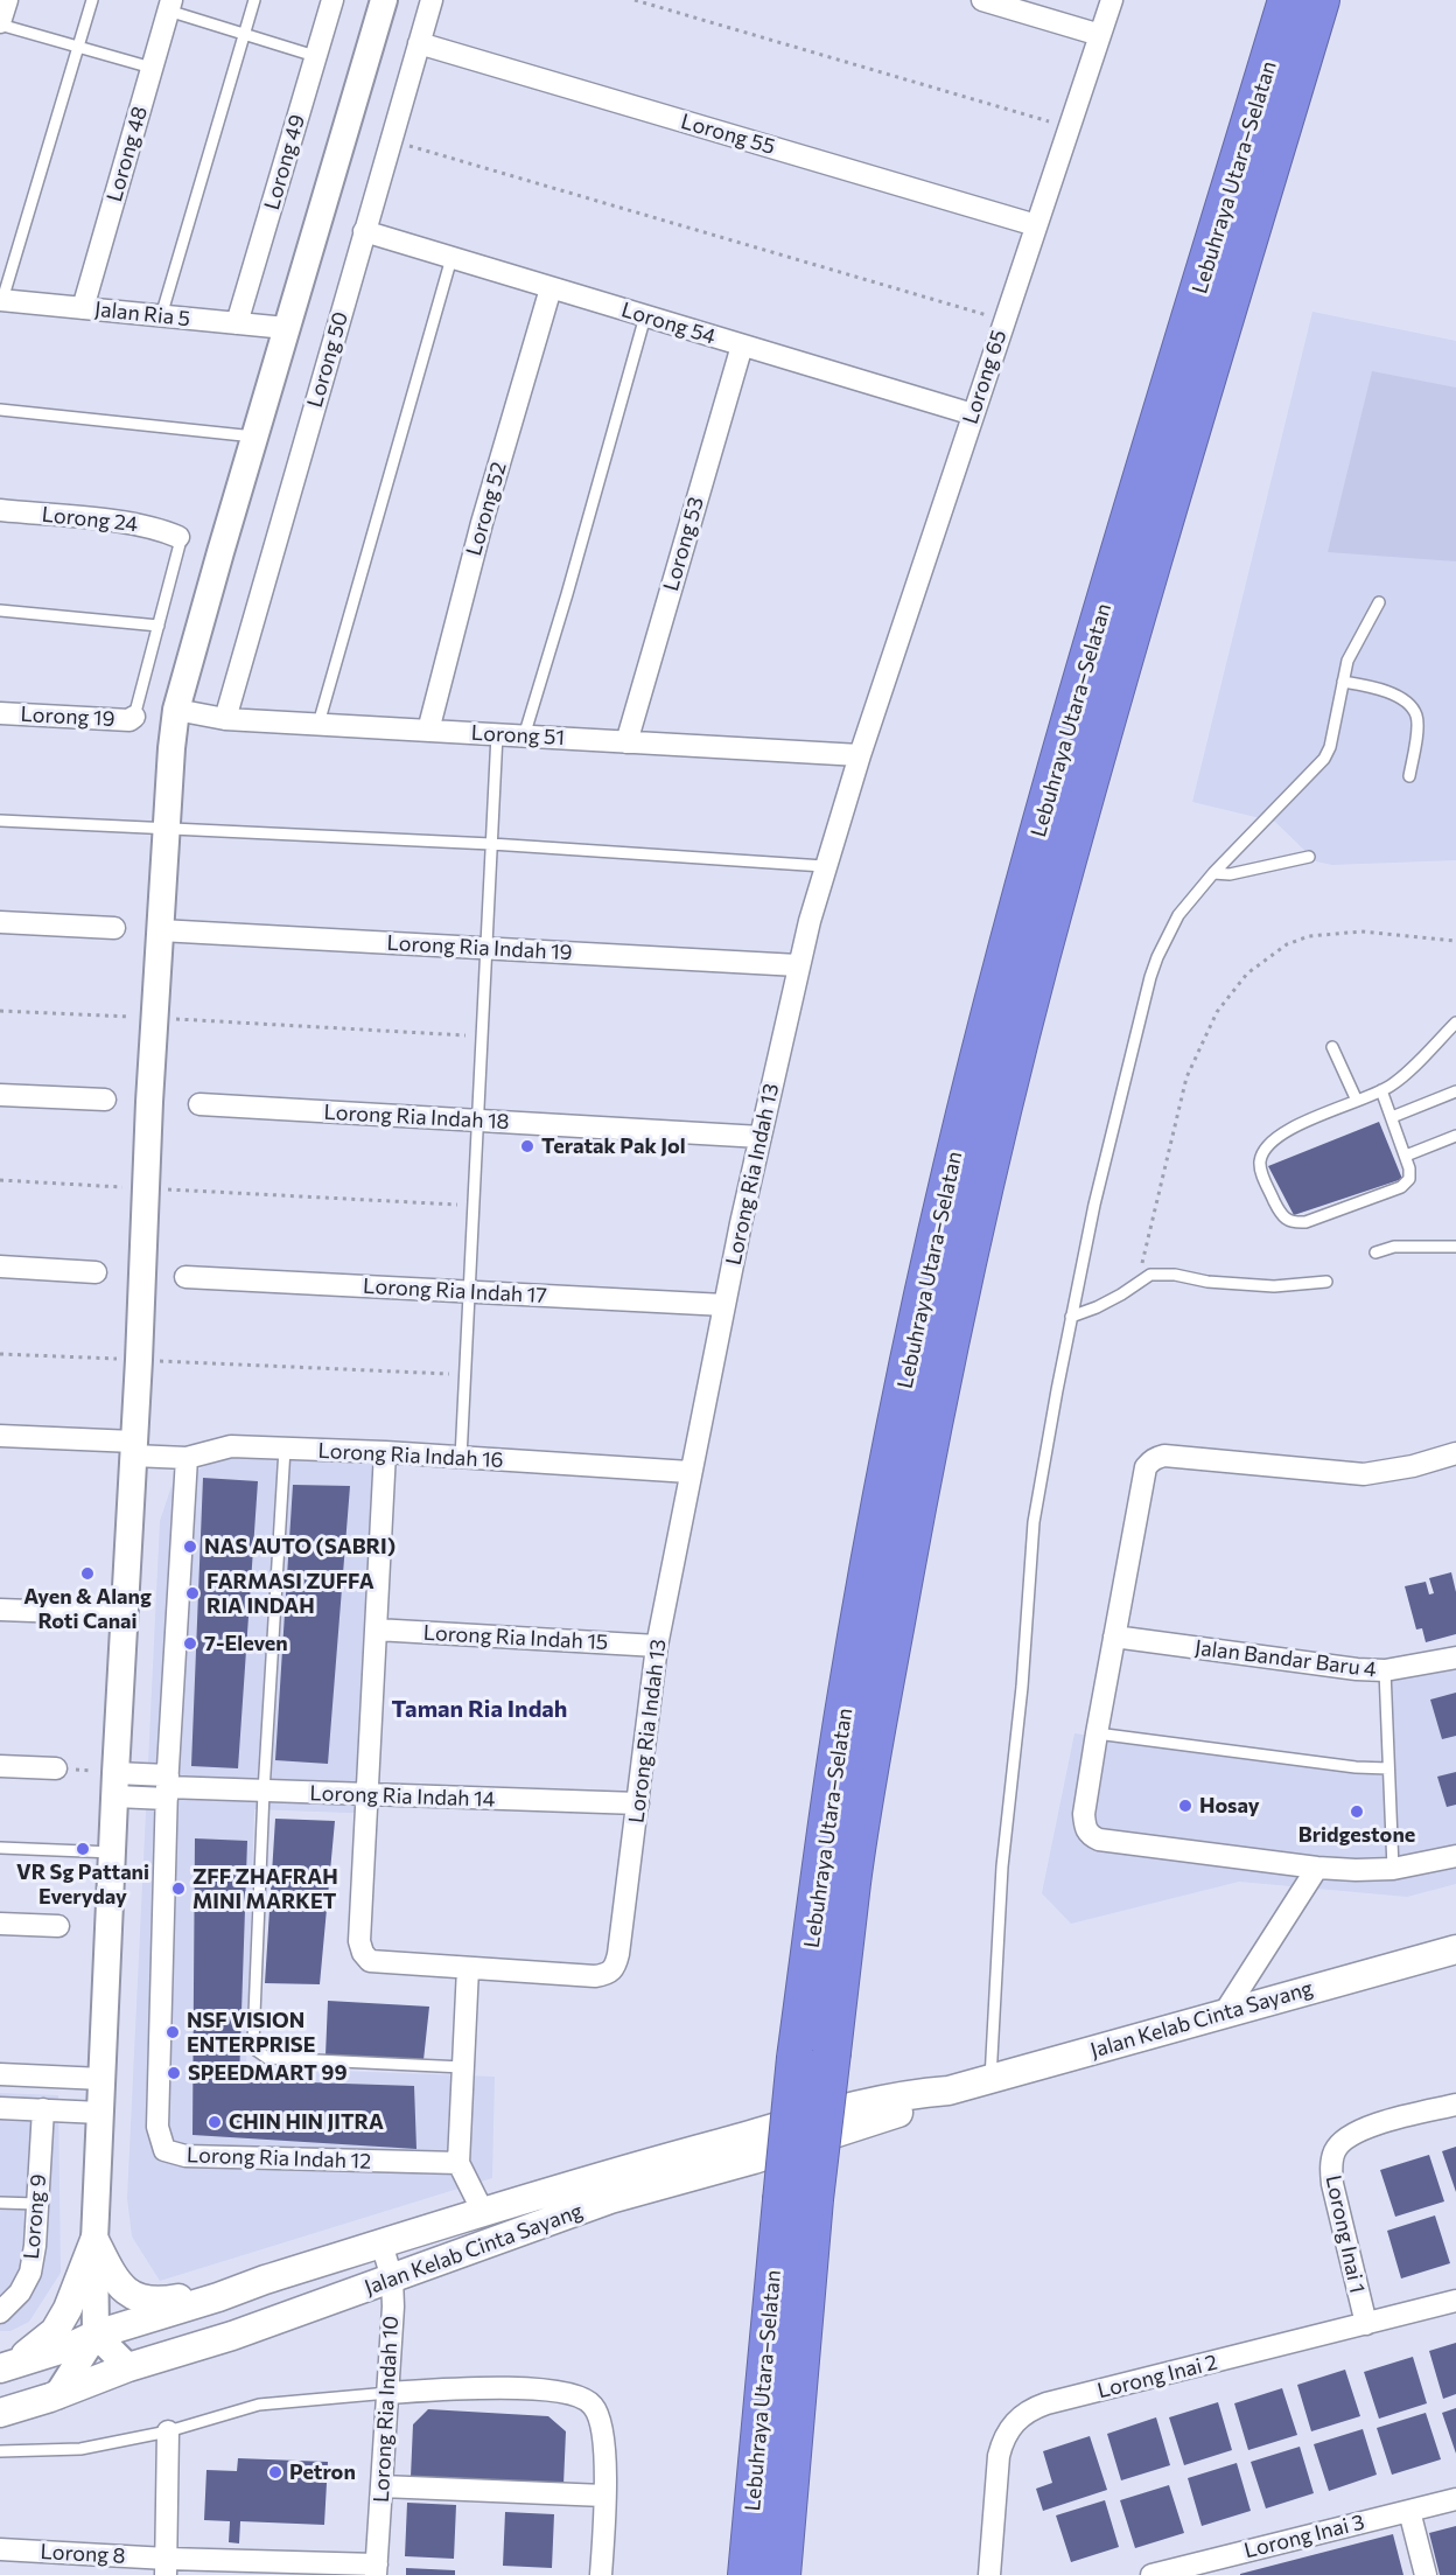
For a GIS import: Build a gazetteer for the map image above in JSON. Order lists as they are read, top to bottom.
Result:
{
  "streets": {
    "highway": ["Lebuhraya Utara–Selatan"],
    "main road": ["Jalan Kelab Cinta Sayang"],
    "street": [
      "Lorong 55",
      "Lorong 48",
      "Lorong 49",
      "Jalan Ria 5",
      "Lorong 54",
      "Lorong 50",
      "Lorong 65",
      "Lorong 52",
      "Lorong 24",
      "Lorong 53",
      "Lorong 19",
      "Lorong 51",
      "Lorong Ria Indah 19",
      "Lorong Ria Indah 18",
      "Lorong Ria Indah 13",
      "Lorong Ria Indah 17",
      "Lorong Ria Indah 16",
      "Lorong Ria Indah 15",
      "Jalan Bandar Baru 4",
      "Lorong Ria Indah 14",
      "Lorong Ria Indah 12",
      "Lorong 9",
      "Lorong Inai 1",
      "Lorong Inai 2",
      "Lorong Ria Indah 10",
      "Lorong Inai 3",
      "Lorong 8"
    ]
  },
  "crossings": [
    ["Lorong 55", "Lorong 50"],
    ["Lorong 55", "Lorong 65"],
    ["Lorong 48", "Jalan Ria 5"],
    ["Lorong 49", "Jalan Ria 5"],
    ["Lorong 54", "Lorong 50"],
    ["Lorong 54", "Lorong 65"],
    ["Lorong 54", "Lorong 52"],
    ["Lorong 54", "Lorong 53"],
    ["Lorong 50", "Lorong 51"],
    ["Lorong 65", "Lorong 51"],
    ["Lorong 65", "Lorong Ria Indah 13"],
    ["Lorong 52", "Lorong 51"],
    ["Lorong 53", "Lorong 51"],
    ["Lorong 51", "Lorong Ria Indah 13"],
    ["Lorong Ria Indah 19", "Lorong Ria Indah 13"],
    ["Lorong Ria Indah 18", "Lorong Ria Indah 13"],
    ["Lorong Ria Indah 13", "Lorong Ria Indah 17"],
    ["Lorong Ria Indah 13", "Lorong Ria Indah 16"],
    ["Lorong Ria Indah 13", "Lorong Ria Indah 15"],
    ["Lorong Ria Indah 13", "Lorong Ria Indah 14"],
    ["Lorong Ria Indah 16", "Lorong Ria Indah 12"],
    ["Lorong Ria Indah 14", "Lorong Ria Indah 12"],
    ["Jalan Kelab Cinta Sayang", "Lorong Ria Indah 10"],
    ["Lorong Inai 1", "Lorong Inai 2"],
    ["Lorong Ria Indah 10", "Lorong 8"]
  ],
  "districts": ["Taman Ria Indah"],
  "places": [
    "Teratak Pak Jol",
    "NAS AUTO (SABRI)",
    "Ayen & Alang Roti Canai",
    "FARMASI ZUFFA RIA INDAH",
    "7-Eleven",
    "Hosay",
    "Bridgestone",
    "VR Sg Pattani Everyday",
    "ZFF ZHAFRAH MINI MARKET",
    "NSF VISION ENTERPRISE",
    "SPEEDMART 99",
    "CHIN HIN JITRA",
    "Petron"
  ]
}
